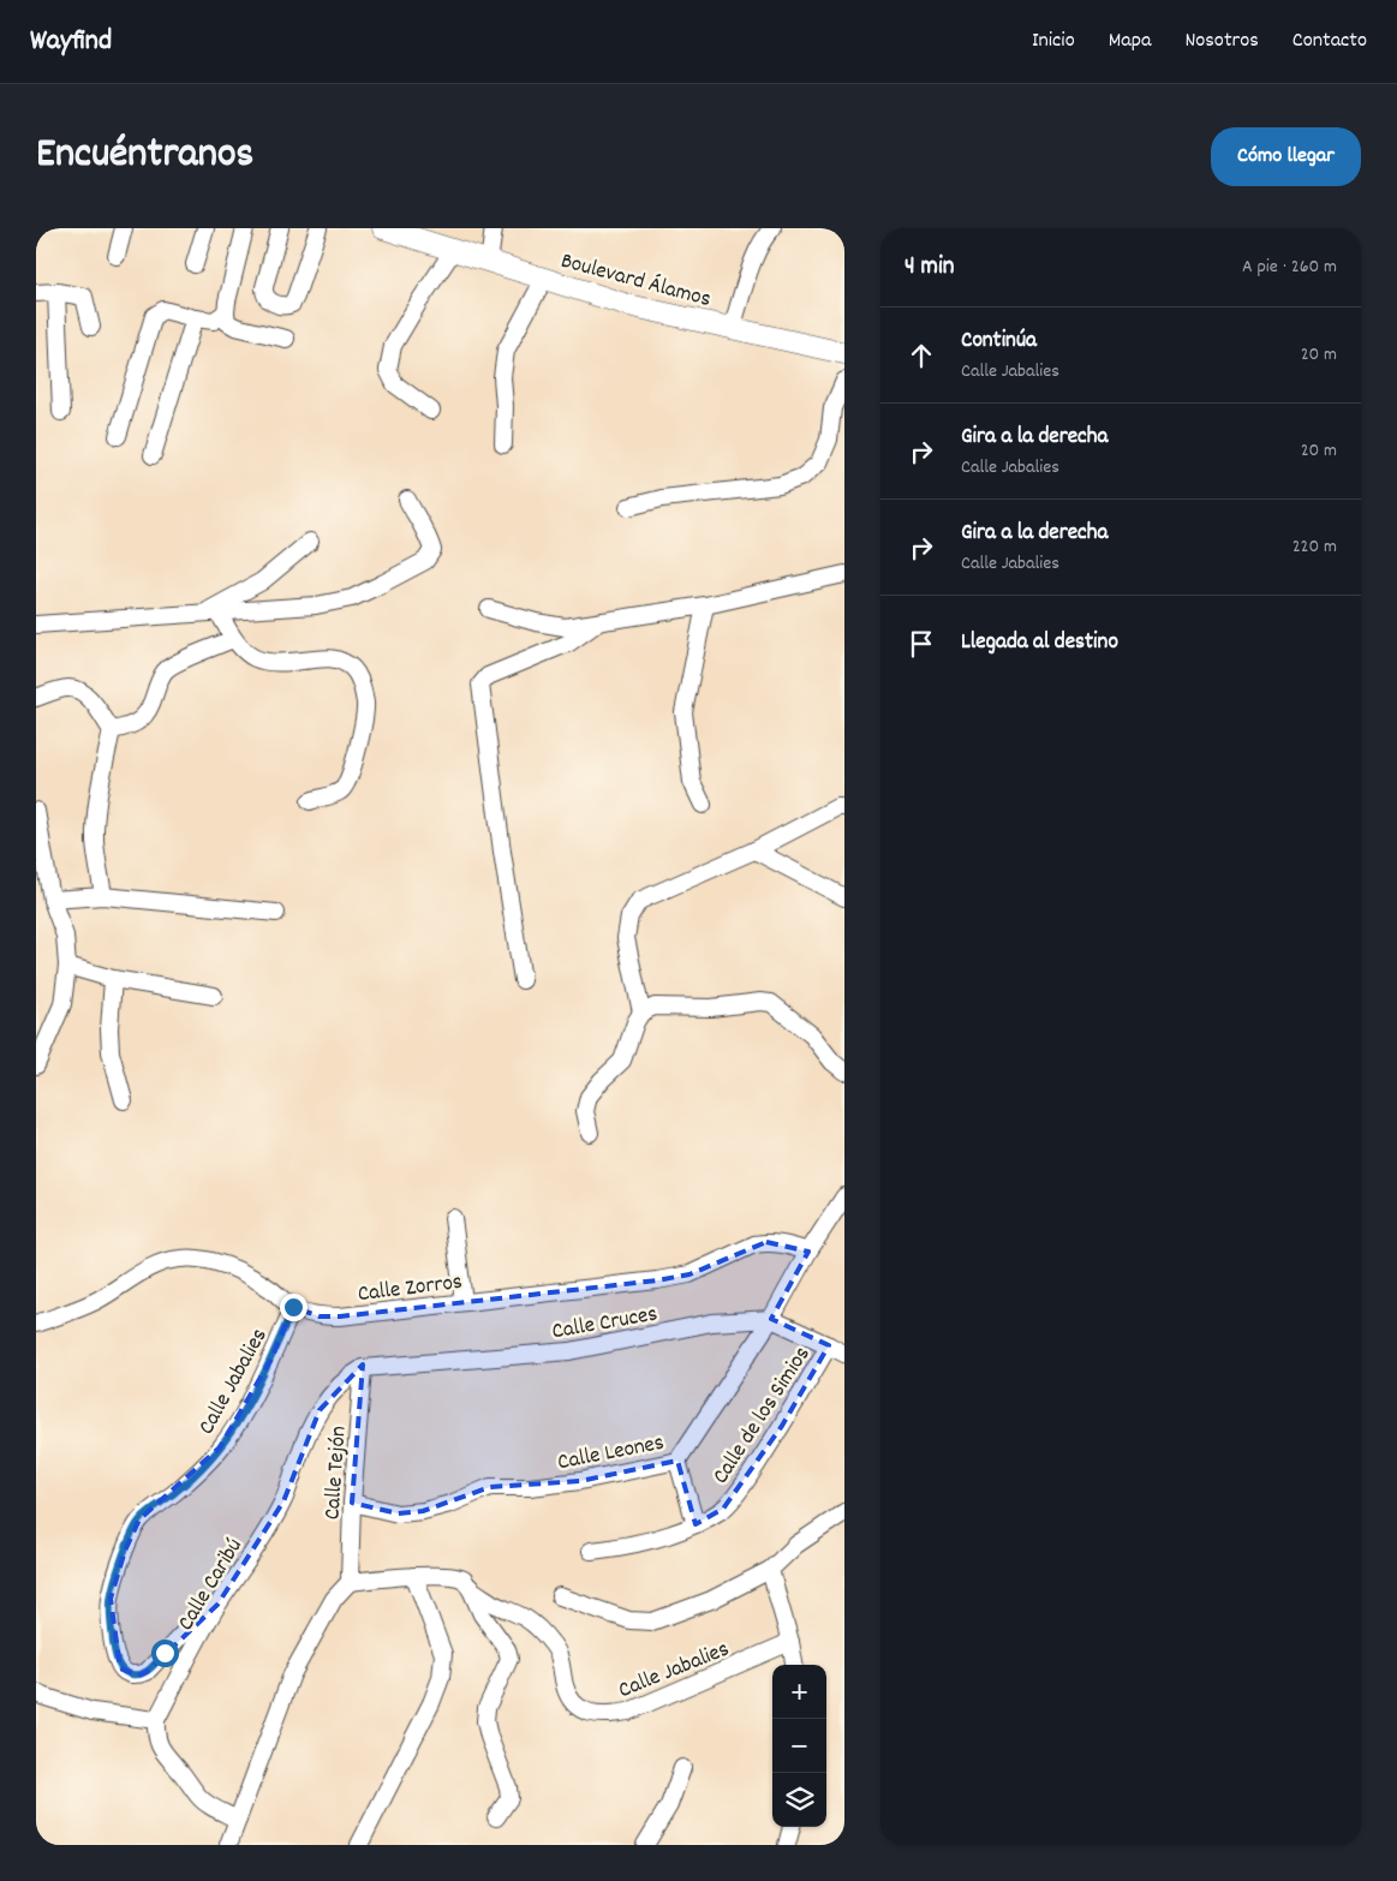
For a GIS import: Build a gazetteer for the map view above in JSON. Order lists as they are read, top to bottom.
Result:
{
  "streets": {
    "main road": ["Boulevard Álamos"],
    "street": [
      "Calle Zorros",
      "Calle Cruces",
      "Calle Jabalies",
      "Calle de los Simios",
      "Calle Leones",
      "Calle Tejón",
      "Calle Caribú"
    ]
  },
  "crossings": [
    ["Calle Zorros", "Calle Jabalies"],
    ["Calle Zorros", "Calle Leones"],
    ["Calle Cruces", "Calle de los Simios"],
    ["Calle Cruces", "Calle Leones"],
    ["Calle Cruces", "Calle Tejón"],
    ["Calle Cruces", "Calle Caribú"],
    ["Calle Jabalies", "Calle Tejón"],
    ["Calle Jabalies", "Calle Caribú"],
    ["Calle Leones", "Calle Tejón"],
    ["Calle Tejón", "Calle Caribú"]
  ],
  "page": {
    "header": "Wayfind",
    "nav": [
      "Inicio",
      "Mapa",
      "Nosotros",
      "Contacto"
    ],
    "title": "Encuéntranos",
    "buttons": "Cómo llegar",
    "heading": ["4 min", "A pie · 260 m"],
    "list": [
      ["Continúa", "Calle Jabalies", "20 m"],
      ["Gira a la derecha", "Calle Jabalies", "20 m"],
      ["Gira a la derecha", "Calle Jabalies", "220 m"],
      "Llegada al destino"
    ],
    "map_buttons": ["+", "−"]
  }
}
